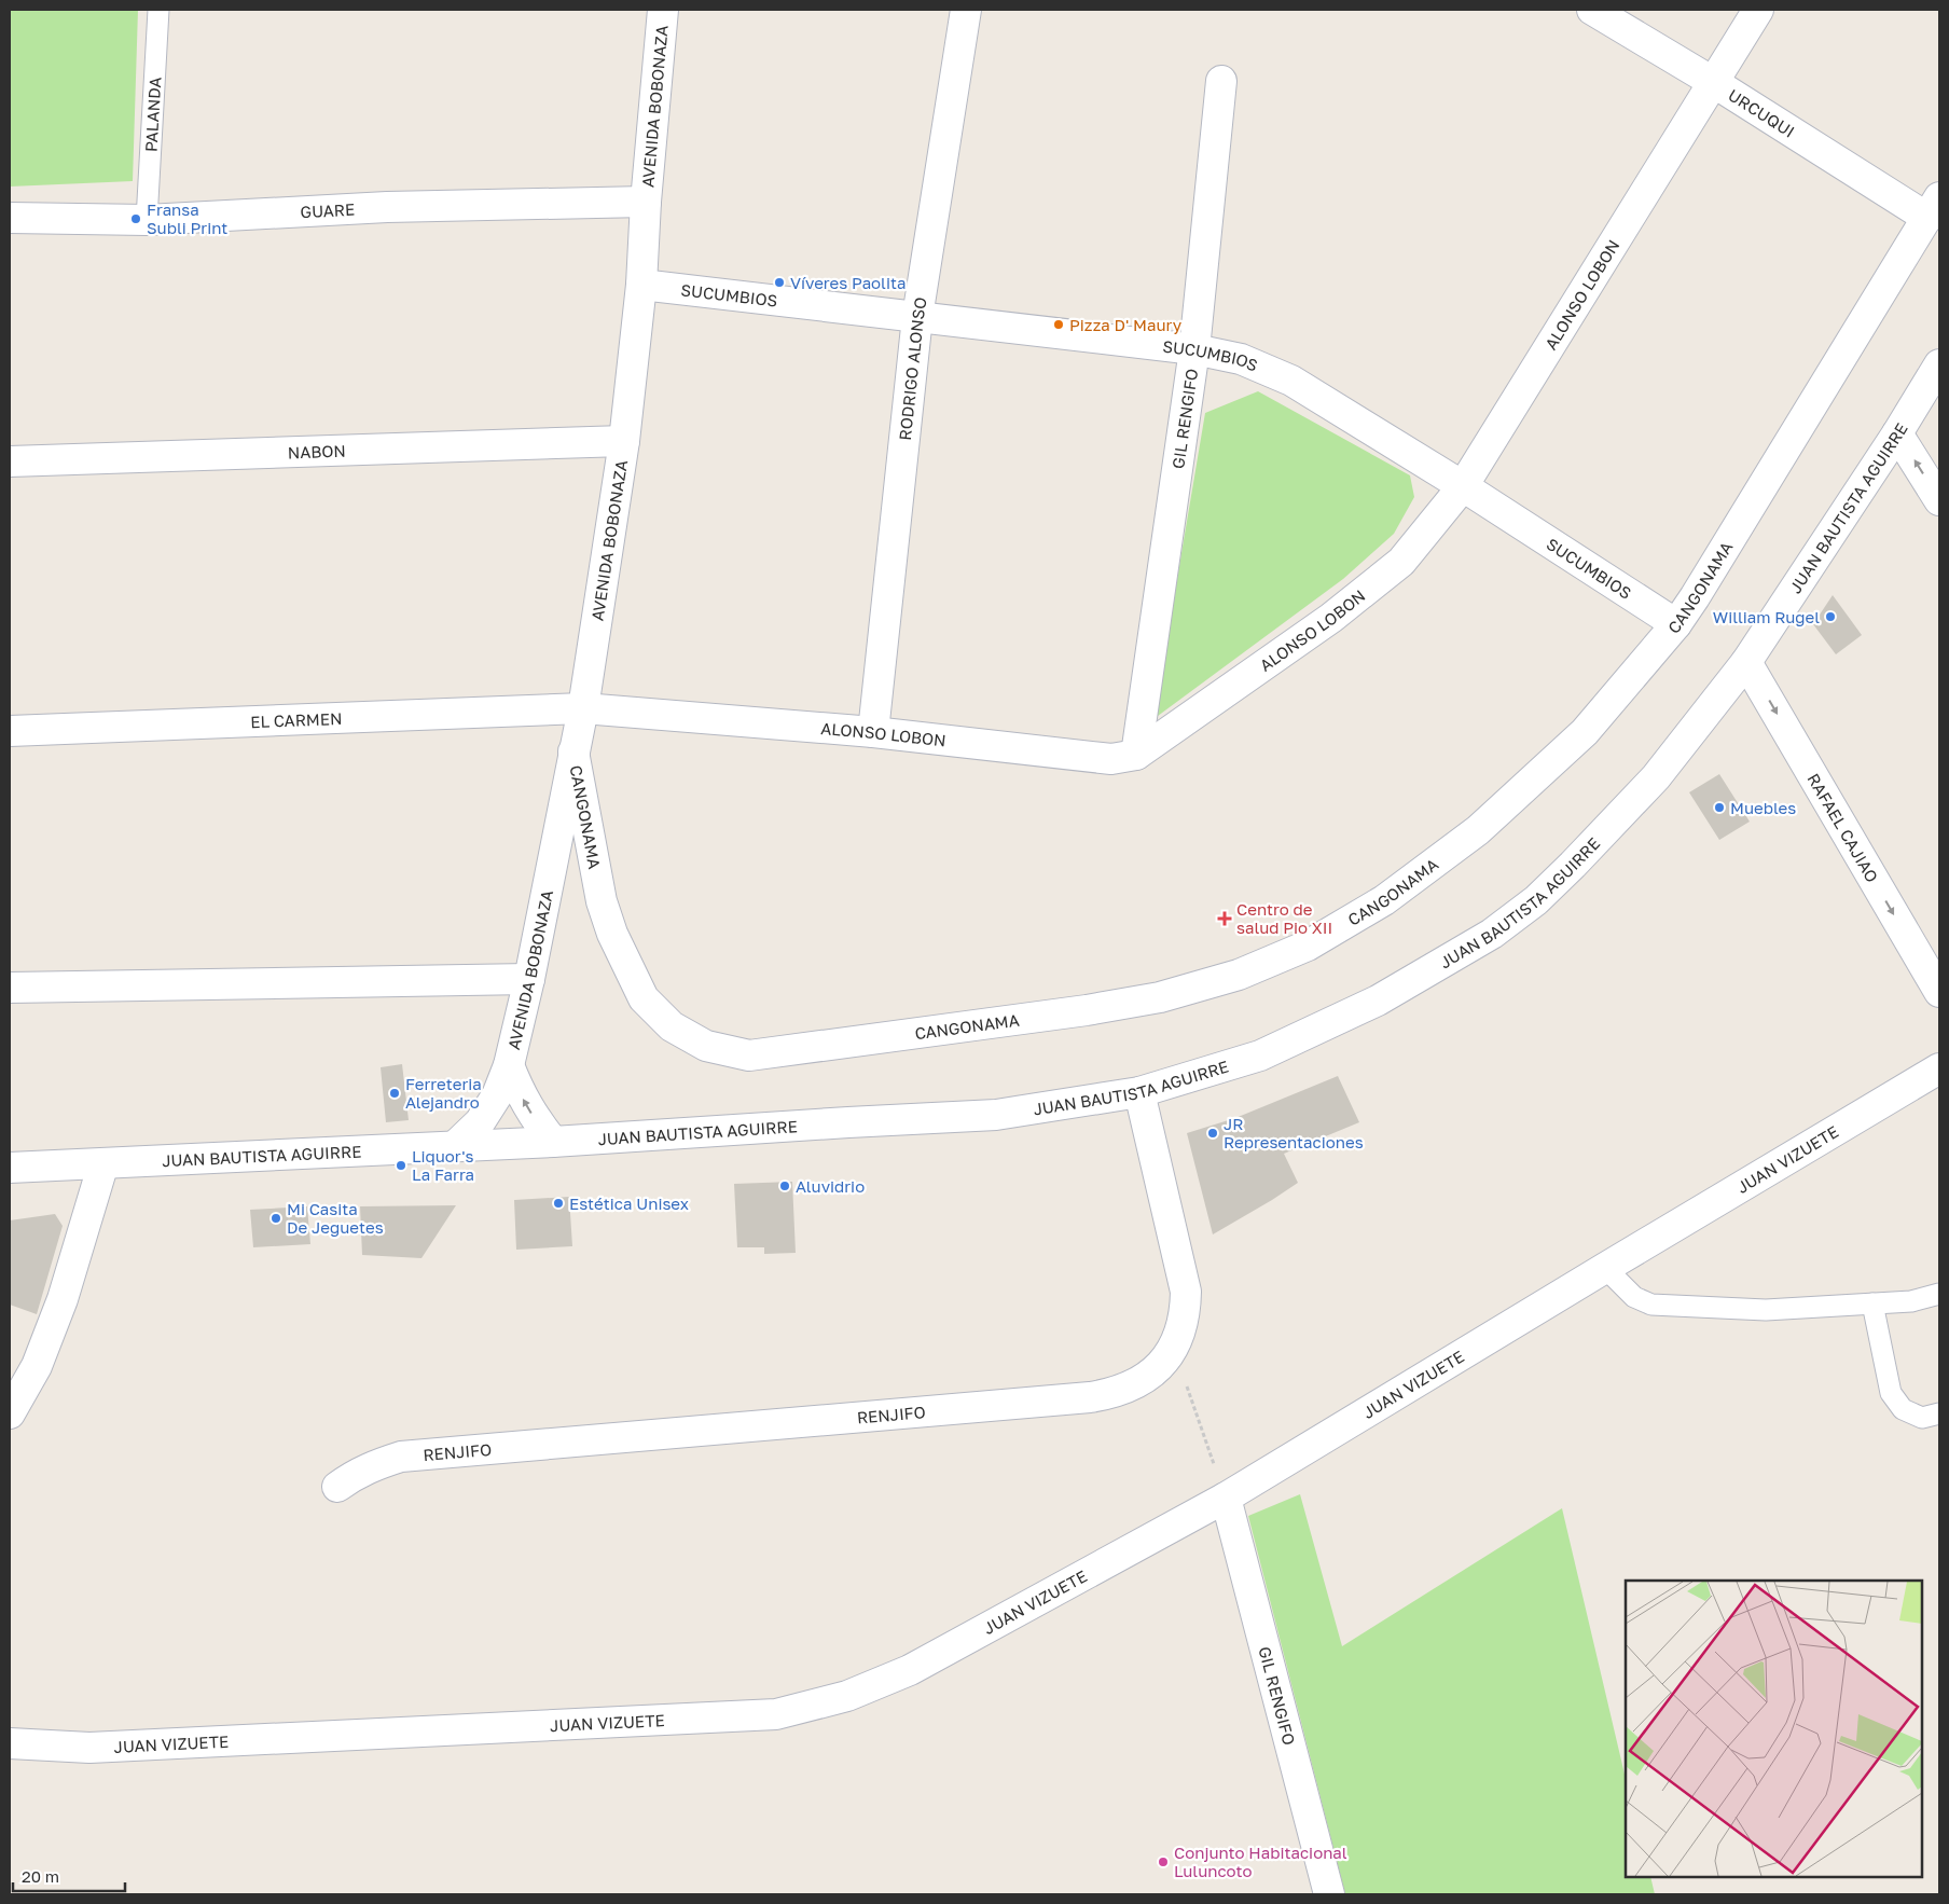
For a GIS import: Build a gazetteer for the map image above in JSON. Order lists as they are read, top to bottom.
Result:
{
  "streets": {
    "street": [
      "AVENIDA BOBONAZA",
      "URCUQUI",
      "GUARE",
      "ALONSO LOBON",
      "SUCUMBIOS",
      "RODRIGO ALONSO",
      "GIL RENGIFO",
      "NABON",
      "JUAN BAUTISTA AGUIRRE",
      "CANGONAMA",
      "EL CARMEN",
      "RAFAEL CAJIAO",
      "JUAN VIZUETE",
      "RENJIFO"
    ],
    "lane": ["PALANDA"]
  },
  "crossings": [
    ["AVENIDA BOBONAZA", "GUARE"],
    ["AVENIDA BOBONAZA", "ALONSO LOBON"],
    ["AVENIDA BOBONAZA", "SUCUMBIOS"],
    ["AVENIDA BOBONAZA", "NABON"],
    ["AVENIDA BOBONAZA", "JUAN BAUTISTA AGUIRRE"],
    ["AVENIDA BOBONAZA", "CANGONAMA"],
    ["AVENIDA BOBONAZA", "EL CARMEN"],
    ["URCUQUI", "ALONSO LOBON"],
    ["URCUQUI", "CANGONAMA"],
    ["PALANDA", "GUARE"],
    ["ALONSO LOBON", "SUCUMBIOS"],
    ["ALONSO LOBON", "RODRIGO ALONSO"],
    ["ALONSO LOBON", "GIL RENGIFO"],
    ["ALONSO LOBON", "EL CARMEN"],
    ["SUCUMBIOS", "RODRIGO ALONSO"],
    ["SUCUMBIOS", "GIL RENGIFO"],
    ["SUCUMBIOS", "CANGONAMA"],
    ["GIL RENGIFO", "JUAN VIZUETE"],
    ["JUAN BAUTISTA AGUIRRE", "RAFAEL CAJIAO"],
    ["JUAN BAUTISTA AGUIRRE", "RENJIFO"]
  ],
  "one_way": ["RAFAEL CAJIAO"],
  "places": {
    "other": [
      "Fransa Subli Print",
      "Víveres Paolita",
      "Pizza D' Maury",
      "William Rugel",
      "Muebles",
      "Ferreteria Alejandro",
      "JR Representaciones",
      "Liquor's La Farra",
      "Aluvidrio",
      "Estética Unisex",
      "Mi Casita De Jeguetes",
      "Conjunto Habitacional Luluncoto"
    ],
    "health": ["Centro de salud Pio XII"]
  },
  "scale_bar": "20 m"
}
